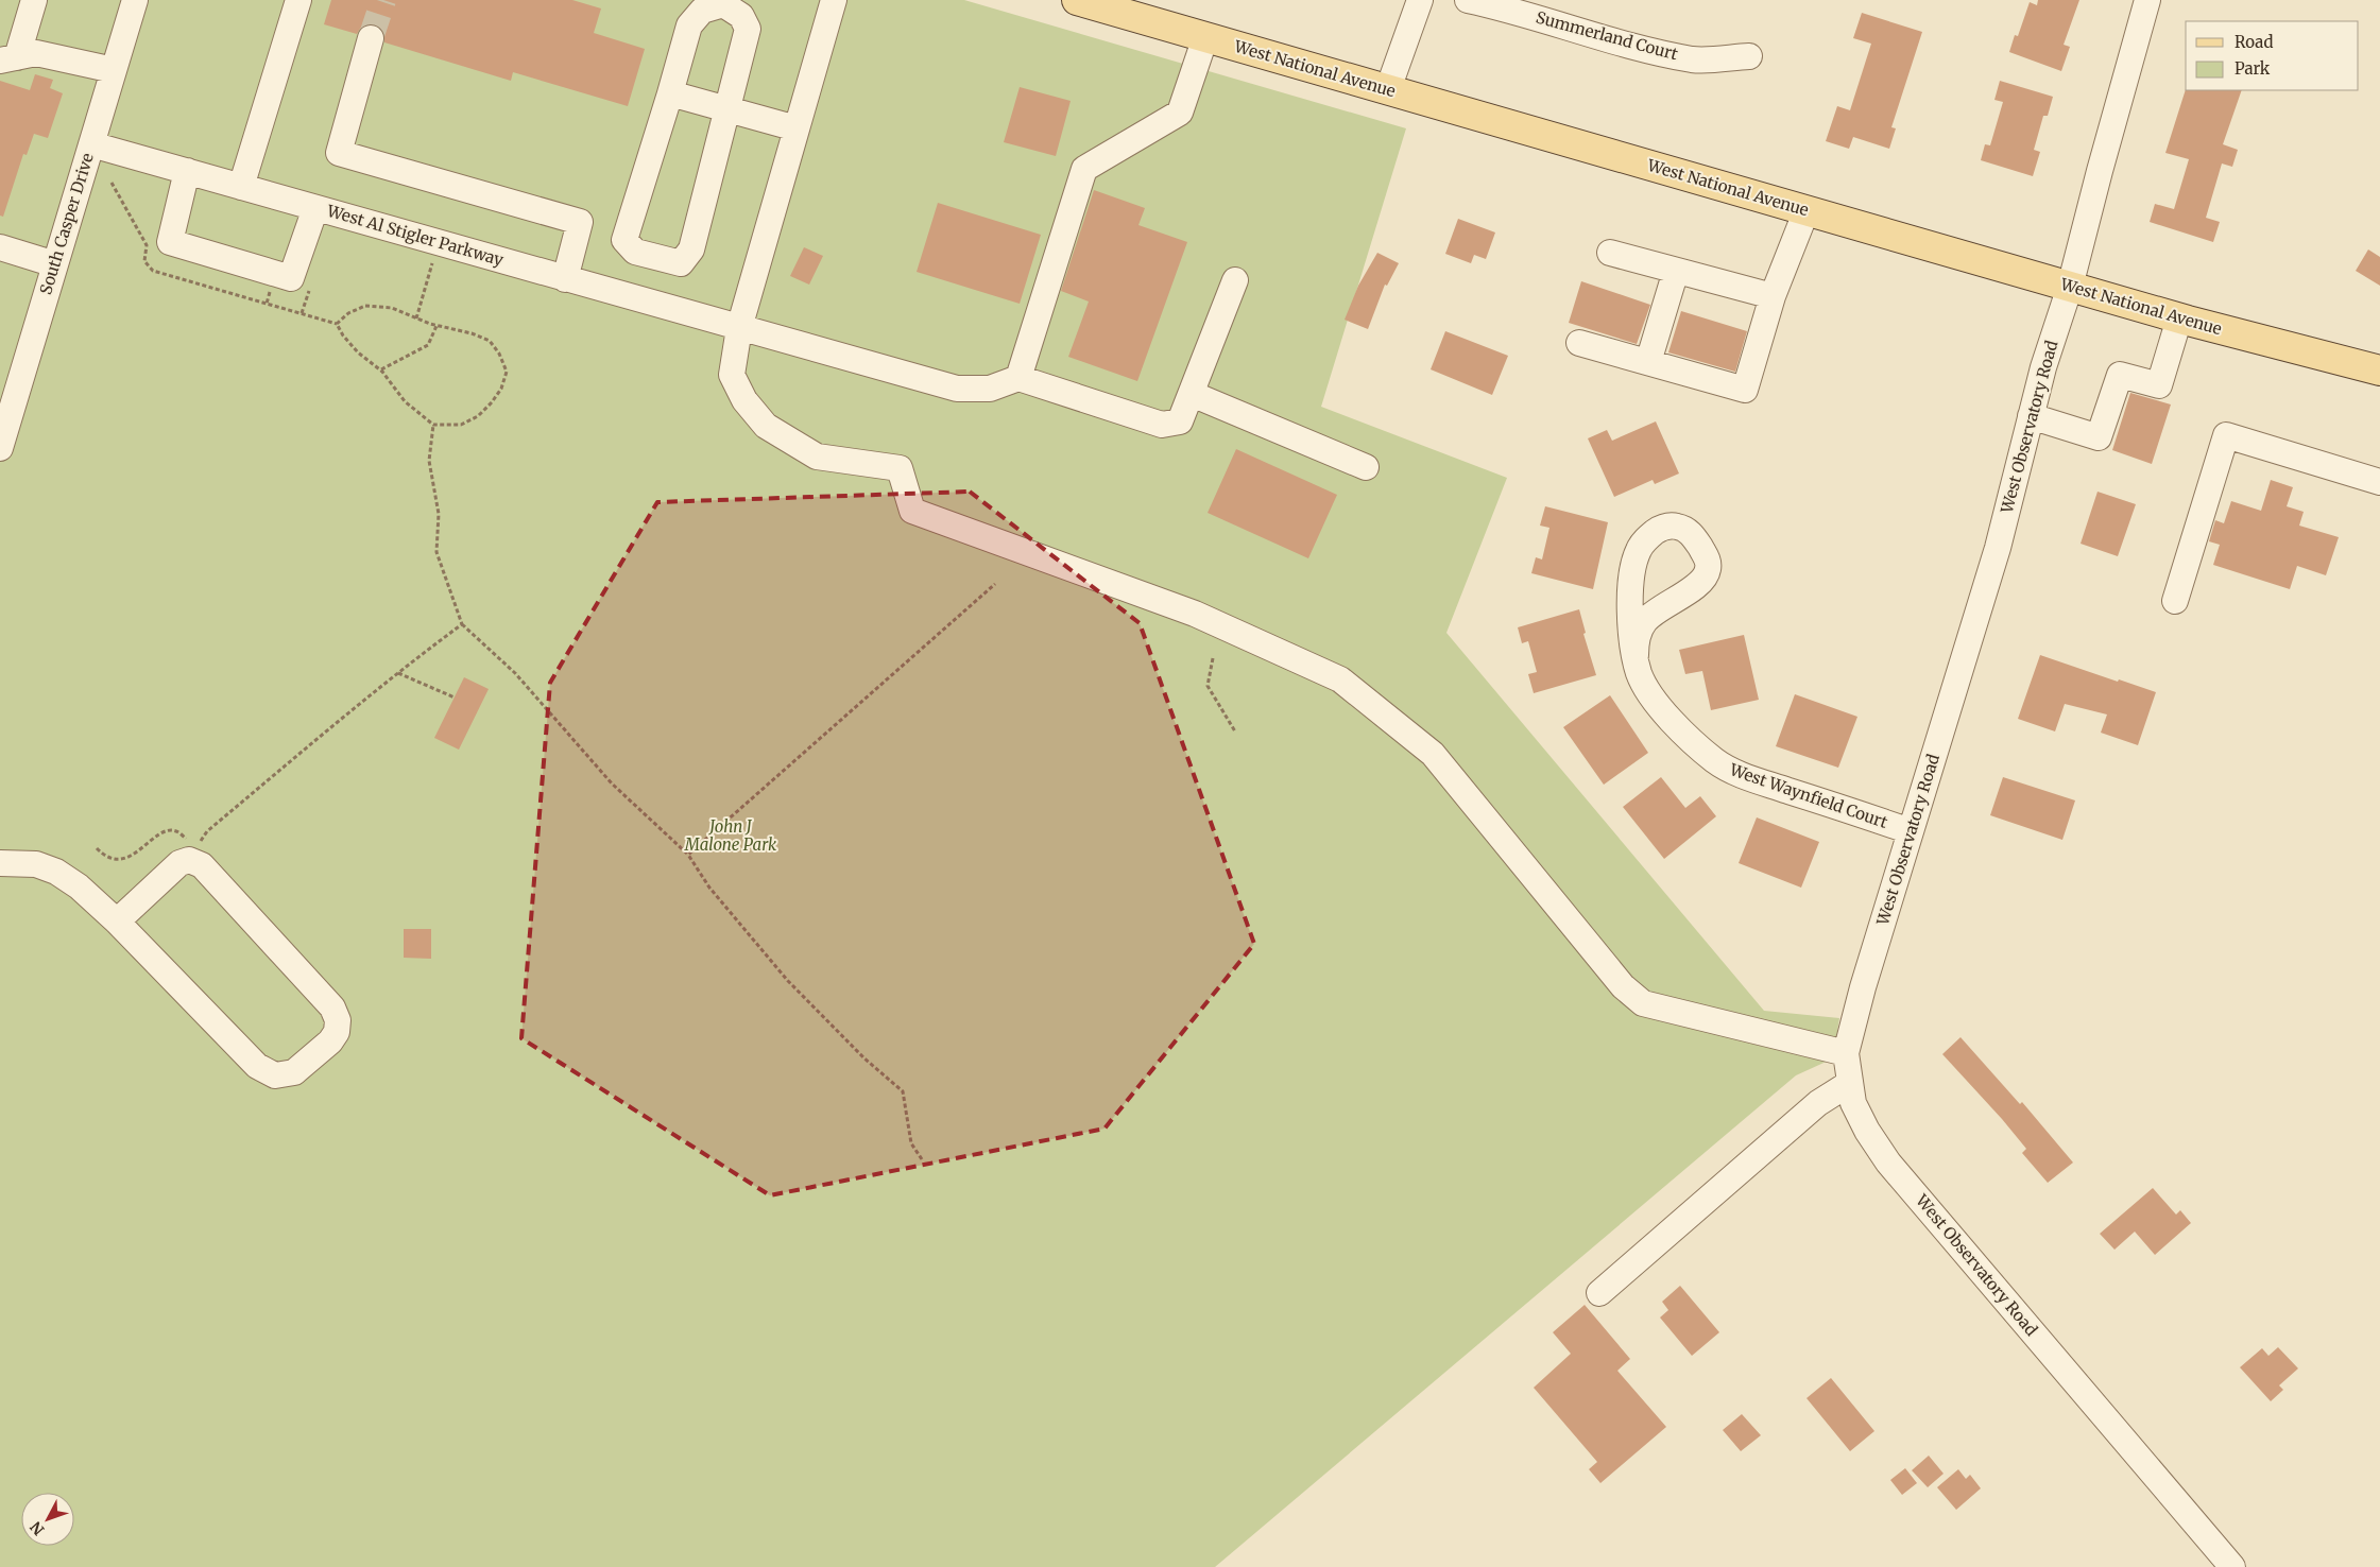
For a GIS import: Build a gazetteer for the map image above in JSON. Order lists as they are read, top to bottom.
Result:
{
  "streets": {
    "main road": ["West National Avenue"],
    "street": [
      "Summerland Court",
      "South Casper Drive",
      "West Al Stigler Parkway",
      "West Observatory Road",
      "West Waynfield Court"
    ]
  },
  "crossings": [
    ["West National Avenue", "West Observatory Road"],
    ["South Casper Drive", "West Al Stigler Parkway"],
    ["West Observatory Road", "West Waynfield Court"]
  ],
  "parks": ["John J Malone Park"],
  "legend": ["Road", "Park"],
  "north": "bottom left"
}
